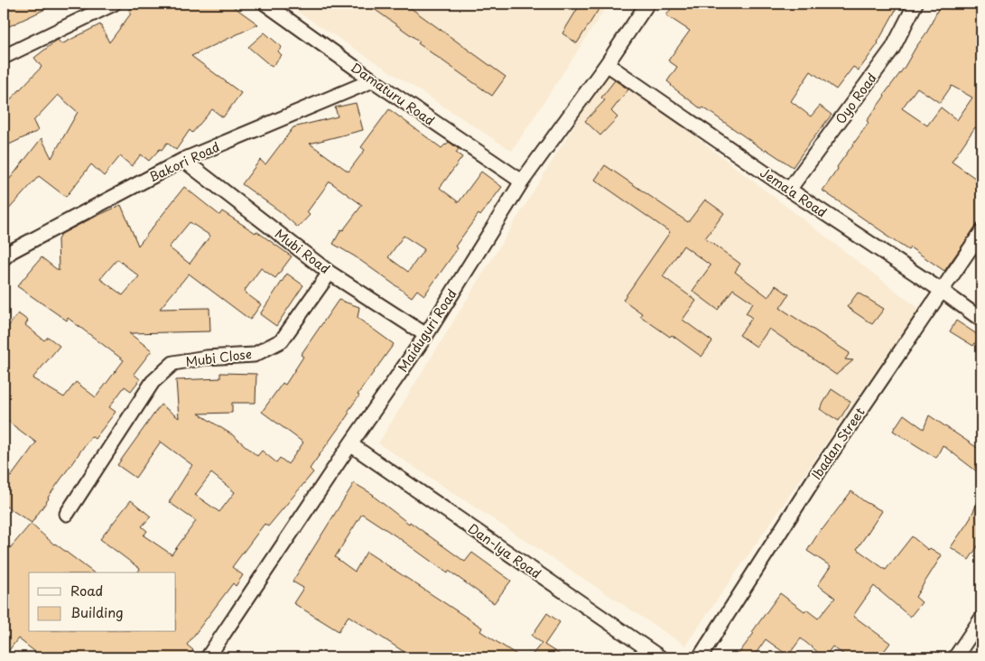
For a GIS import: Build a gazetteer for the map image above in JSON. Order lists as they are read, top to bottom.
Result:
{
  "streets": {
    "street": [
      "Damaturu Road",
      "Oyo Road",
      "Bakori Road",
      "Jema'a Road",
      "Mubi Road",
      "Maiduguri Road",
      "Mubi Close",
      "Ibadan Street",
      "Dan-Iya Road"
    ]
  },
  "crossings": [
    ["Damaturu Road", "Bakori Road"],
    ["Damaturu Road", "Maiduguri Road"],
    ["Oyo Road", "Jema'a Road"],
    ["Bakori Road", "Mubi Road"],
    ["Jema'a Road", "Maiduguri Road"],
    ["Jema'a Road", "Ibadan Street"],
    ["Mubi Road", "Maiduguri Road"],
    ["Mubi Road", "Mubi Close"],
    ["Maiduguri Road", "Dan-Iya Road"]
  ],
  "legend": ["Road", "Building"]
}
